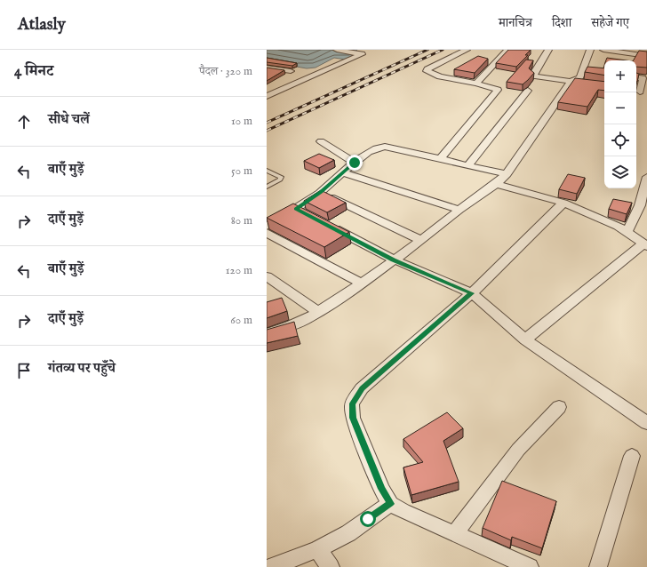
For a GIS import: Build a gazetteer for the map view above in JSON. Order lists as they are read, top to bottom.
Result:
{
  "page": {
    "header": "Atlasly",
    "nav": ["मानचित्र", "दिशा", "सहेजे गए"],
    "heading": ["4 मिनट", "पैदल · 320 m"],
    "map_buttons": ["+", "−"],
    "list": [
      ["सीधे चलें", "10 m"],
      ["बाएँ मुड़ें", "50 m"],
      ["दाएँ मुड़ें", "80 m"],
      ["बाएँ मुड़ें", "120 m"],
      ["दाएँ मुड़ें", "60 m"],
      "गंतव्य पर पहुँचे"
    ]
  }
}
